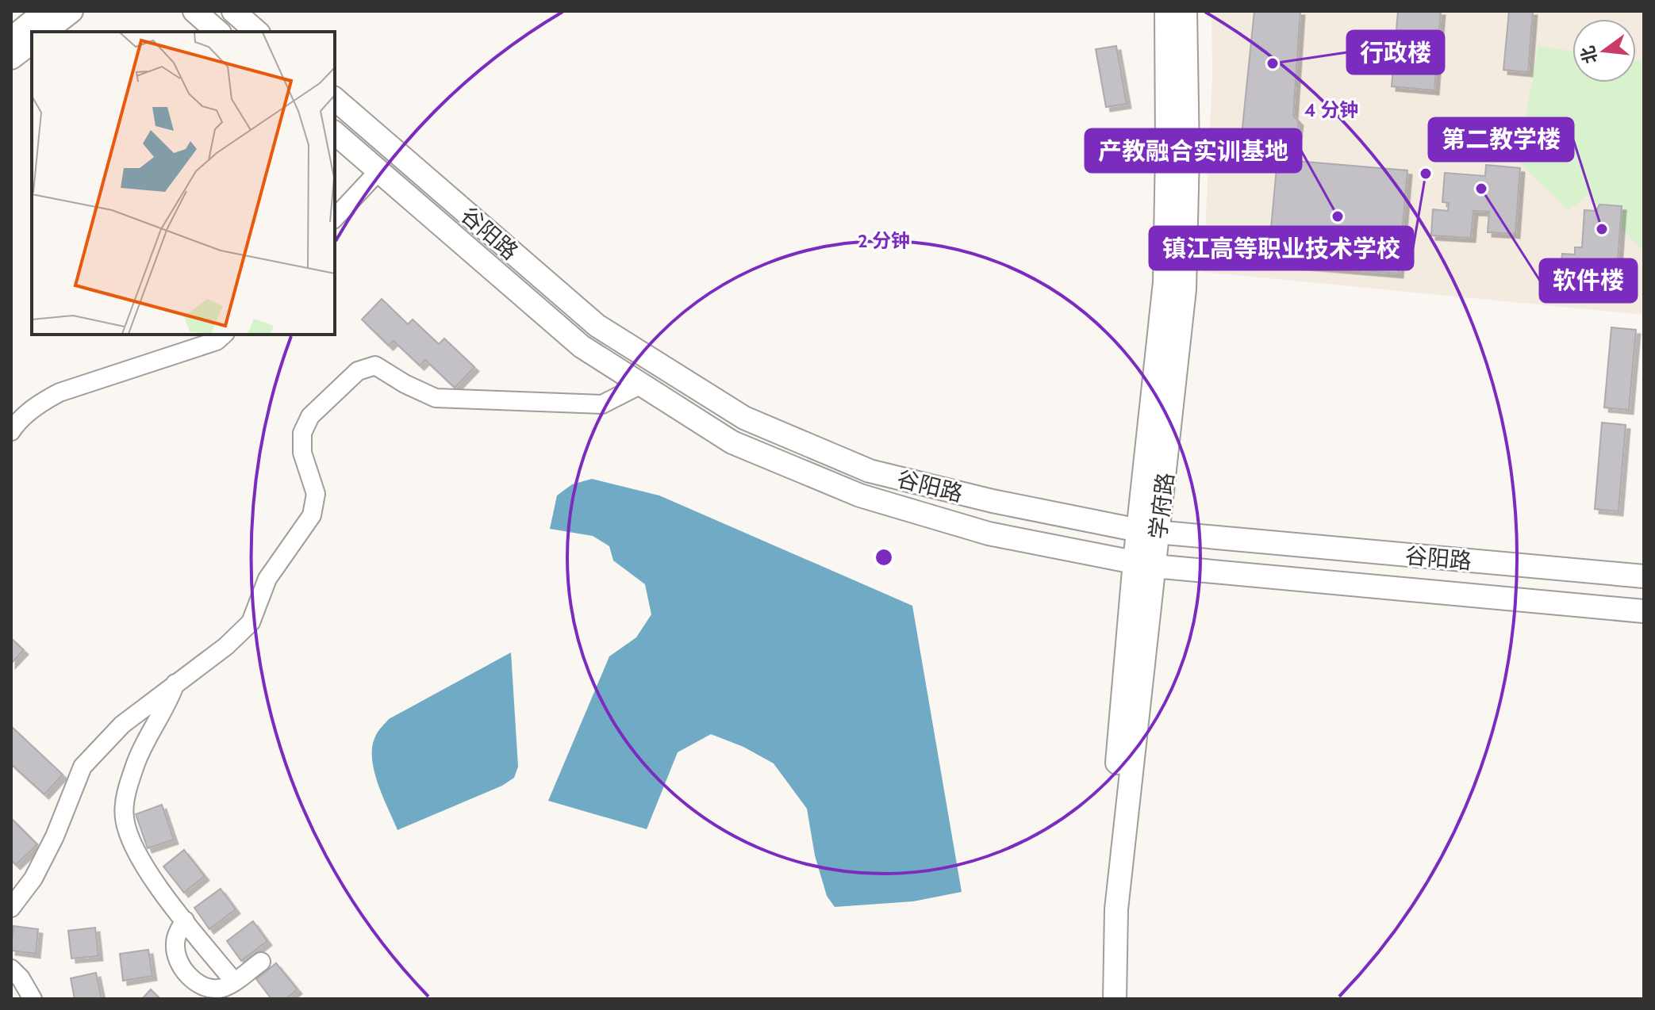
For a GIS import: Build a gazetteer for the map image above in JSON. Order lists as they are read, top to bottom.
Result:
{
  "streets": {
    "main road": ["谷阳路", "学府路"]
  },
  "crossings": [
    ["谷阳路", "学府路"]
  ],
  "places": [
    "行政楼",
    "镇江高等职业技术学校",
    "软件楼",
    "产教融合实训基地",
    "第二教学楼"
  ],
  "north": "left",
  "rings": ["4 分钟", "2 分钟"]
}
